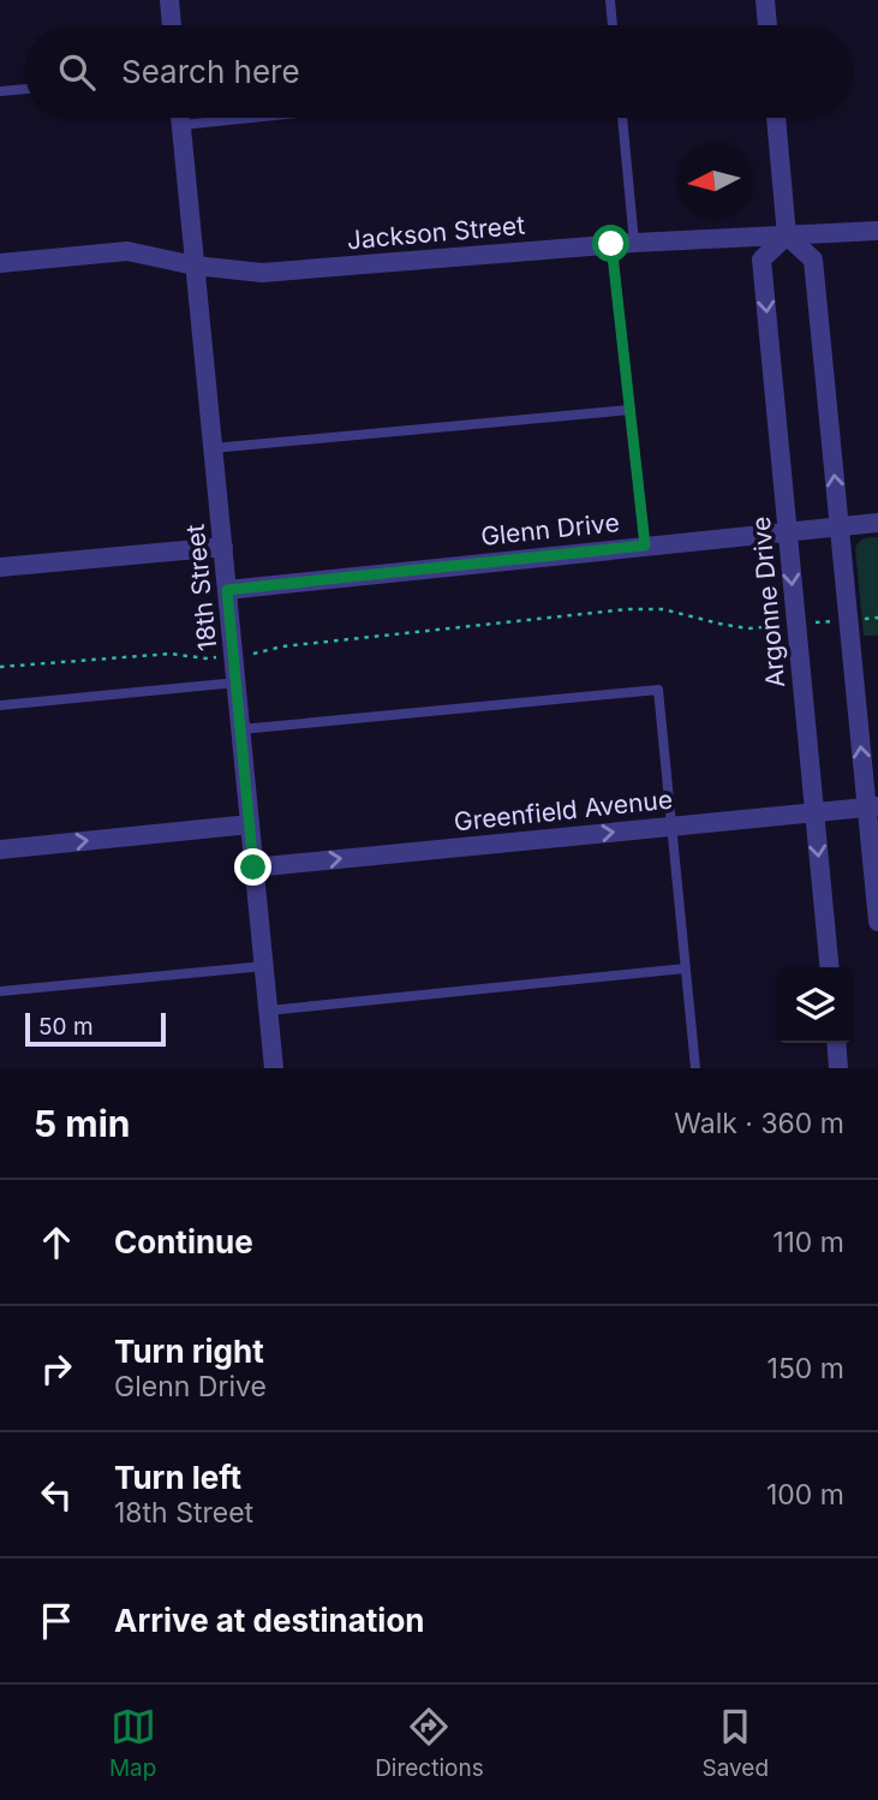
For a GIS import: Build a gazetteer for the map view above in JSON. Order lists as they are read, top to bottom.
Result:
{
  "streets": {
    "street": [
      "Jackson Street",
      "Glenn Drive",
      "18th Street",
      "Argonne Drive",
      "Greenfield Avenue"
    ]
  },
  "crossings": [
    ["Jackson Street", "18th Street"],
    ["Jackson Street", "Argonne Drive"],
    ["Glenn Drive", "18th Street"],
    ["Glenn Drive", "Argonne Drive"],
    ["18th Street", "Greenfield Avenue"],
    ["Argonne Drive", "Greenfield Avenue"]
  ],
  "one_way": ["Greenfield Avenue"],
  "scale_bar": "50 m",
  "north": "left",
  "page": {
    "search": "Search here",
    "scale": "50 m",
    "heading": ["5 min", "Walk · 360 m"],
    "list": [
      ["Continue", "110 m"],
      ["Turn right", "Glenn Drive", "150 m"],
      ["Turn left", "18th Street", "100 m"],
      "Arrive at destination"
    ],
    "nav": ["Map", "Directions", "Saved"]
  }
}
